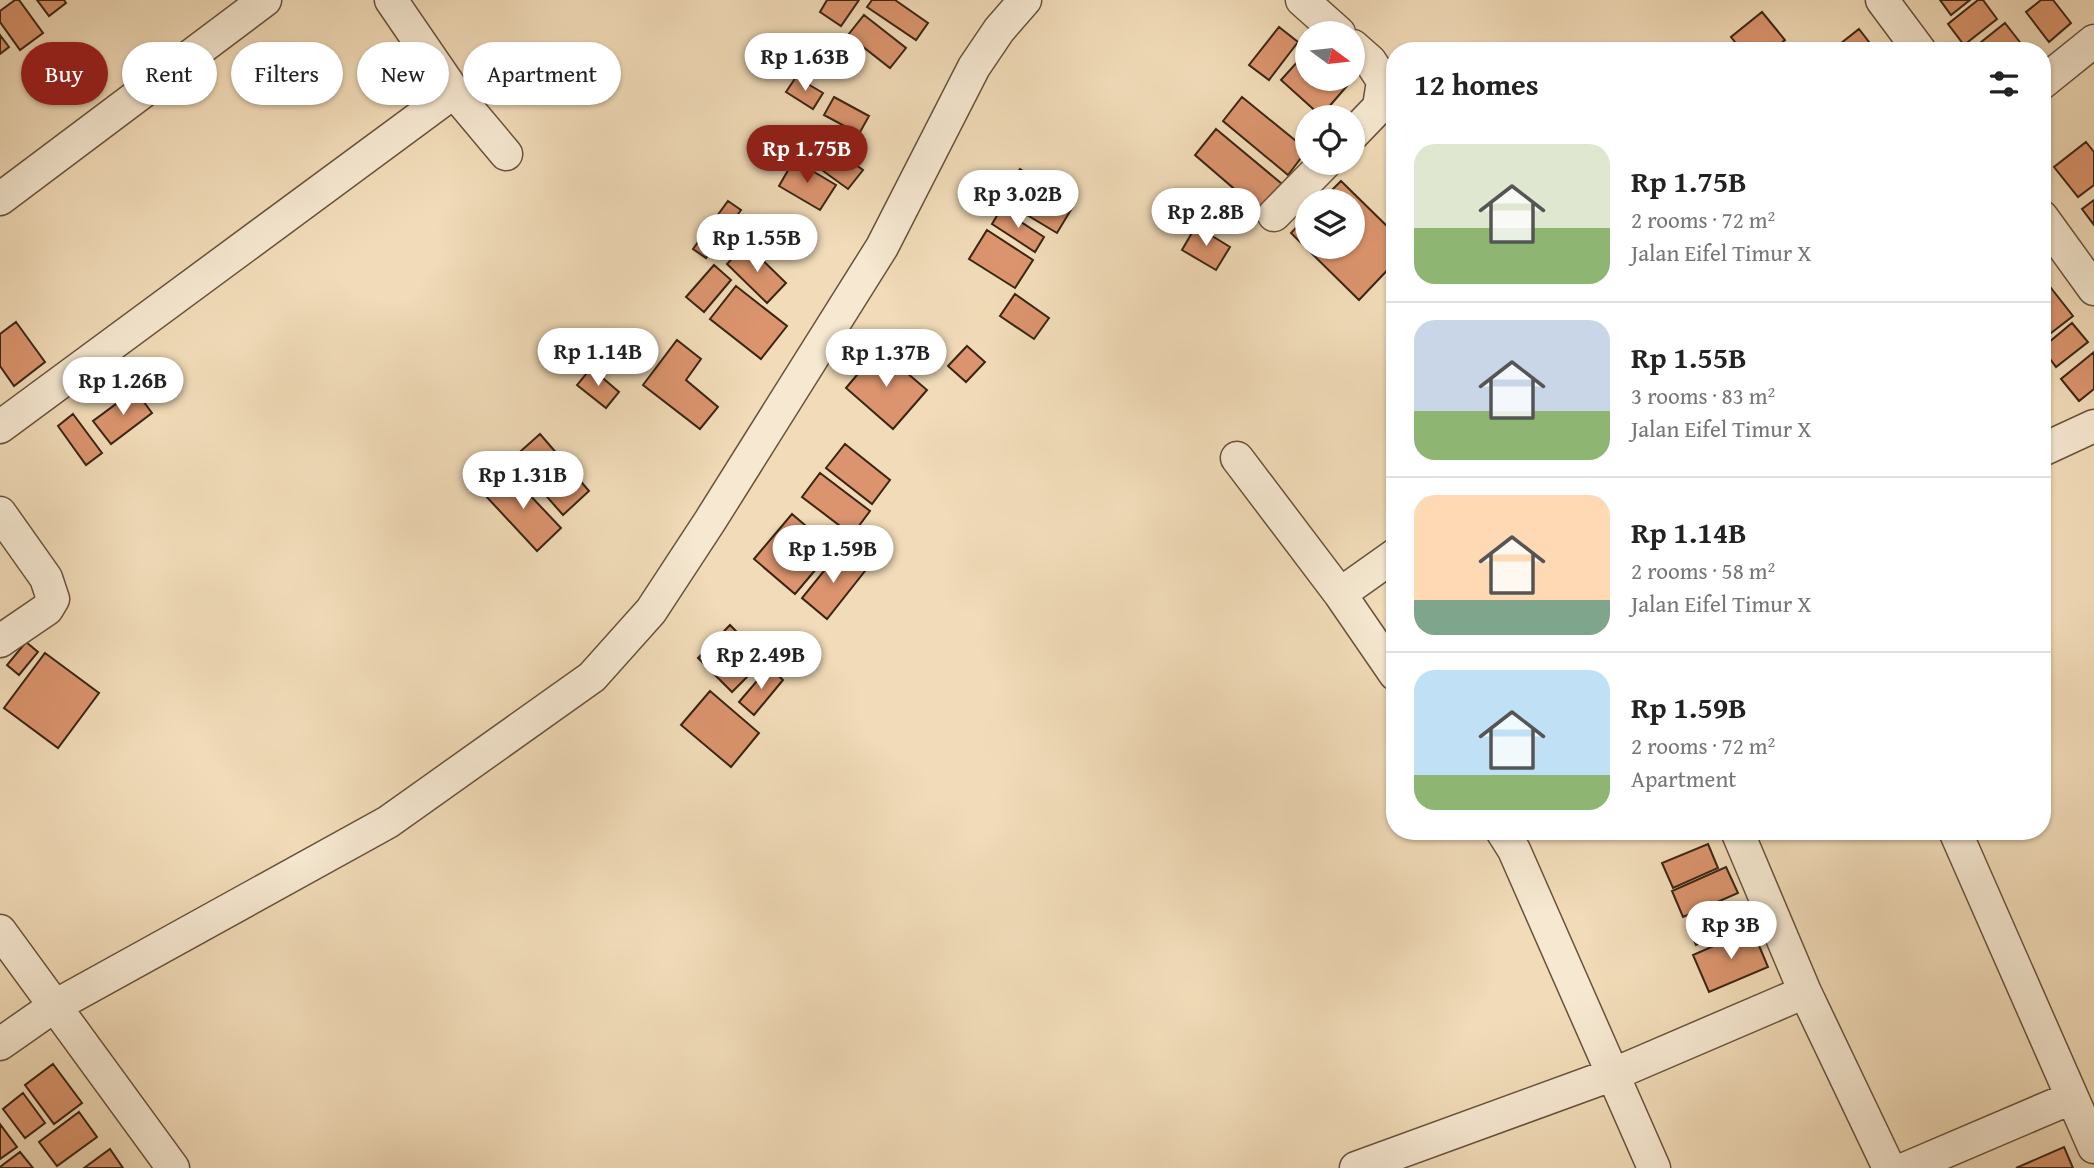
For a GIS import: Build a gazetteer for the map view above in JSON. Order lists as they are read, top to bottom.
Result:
{
  "north": "right",
  "page": {
    "price": [
      "Rp 1.63B",
      "Rp 1.75B",
      "Rp 3.02B",
      "Rp 2.8B",
      "Rp 1.55B",
      "Rp 1.14B",
      "Rp 1.37B",
      "Rp 1.26B",
      "Rp 1.31B",
      "Rp 1.59B",
      "Rp 2.49B",
      "Rp 3B"
    ],
    "chip": [
      "Buy",
      "Rent",
      "Filters",
      "New",
      "Apartment"
    ],
    "heading": "12 homes",
    "list": [
      {
        "name": "Rp 1.75B",
        "note": "2 rooms · 72 m² · Jalan Eifel Timur X"
      },
      {
        "name": "Rp 1.55B",
        "note": "3 rooms · 83 m² · Jalan Eifel Timur X"
      },
      {
        "name": "Rp 1.14B",
        "note": "2 rooms · 58 m² · Jalan Eifel Timur X"
      },
      {
        "name": "Rp 1.59B",
        "note": "2 rooms · 72 m² · Apartment"
      }
    ]
  }
}
